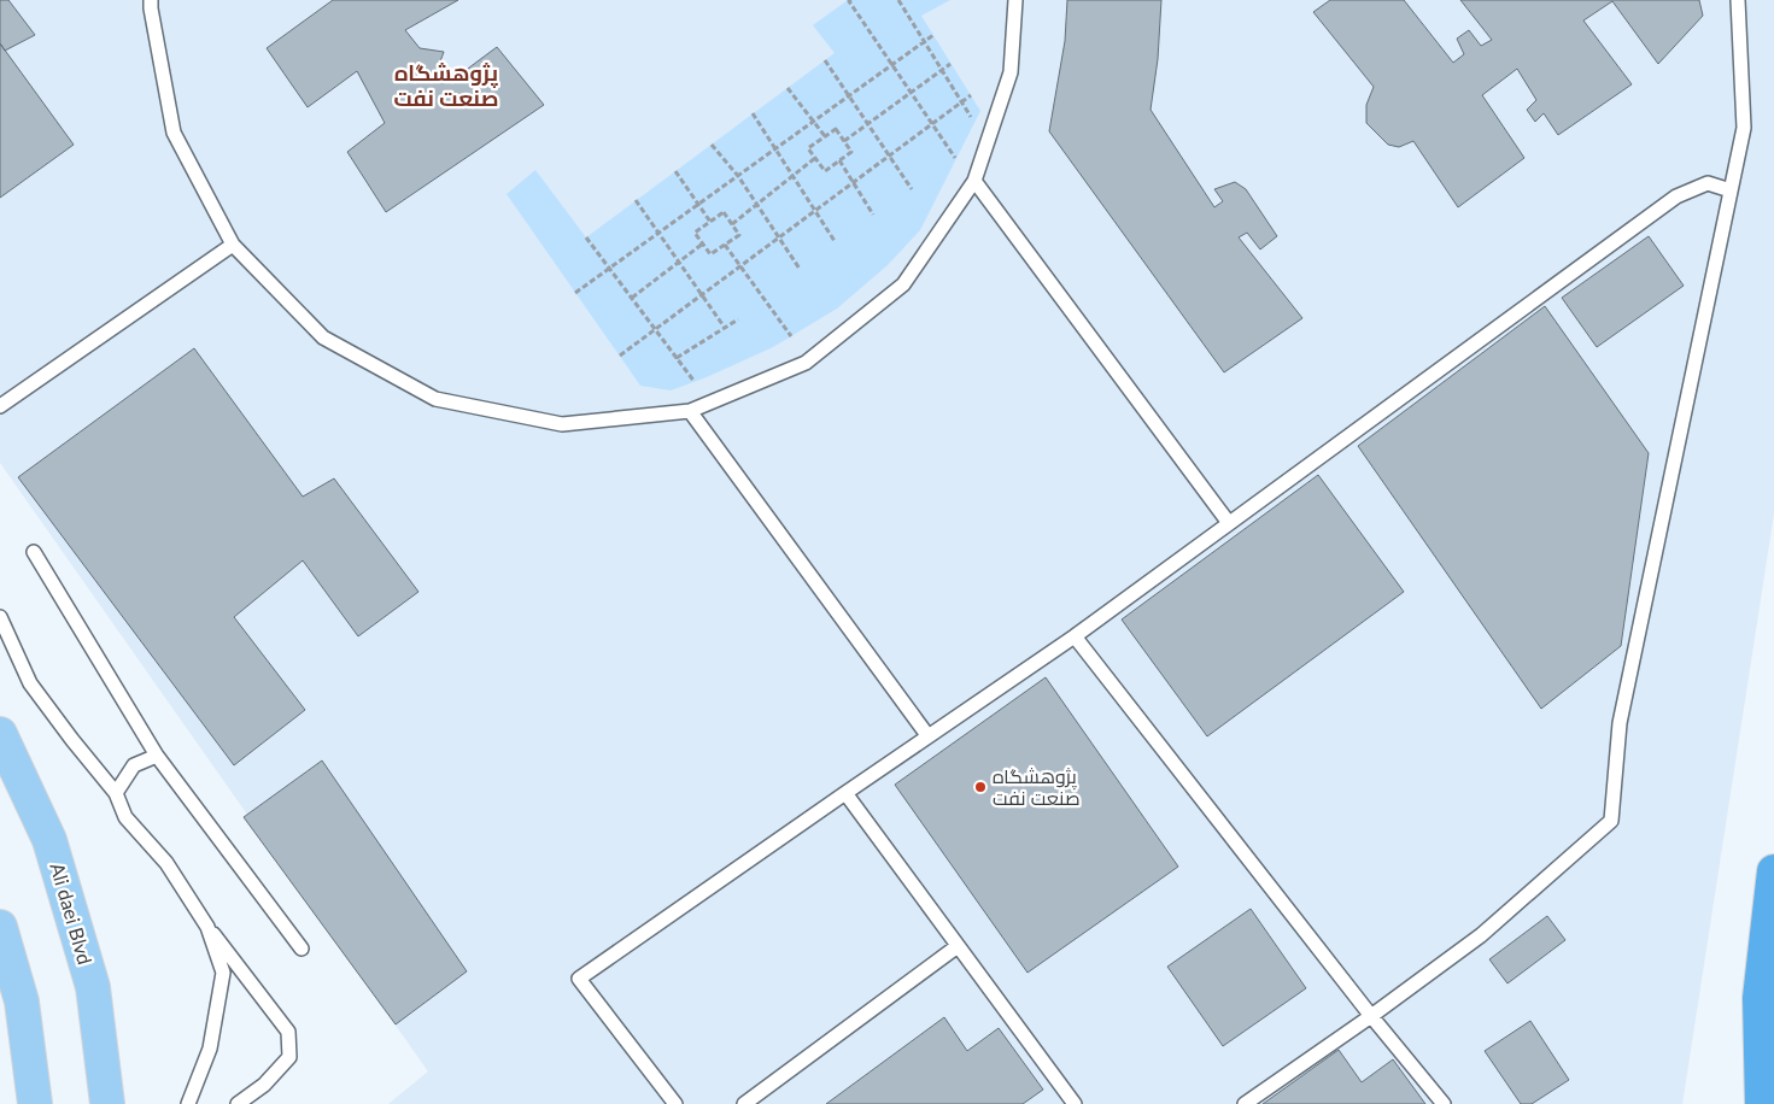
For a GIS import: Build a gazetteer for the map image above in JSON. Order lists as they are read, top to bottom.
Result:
{
  "streets": {
    "main road": ["Ali daei Blvd"]
  },
  "districts": ["پژوهشگاه صنعت نفت"],
  "places": ["پژوهشگاه صنعت نفت"]
}
